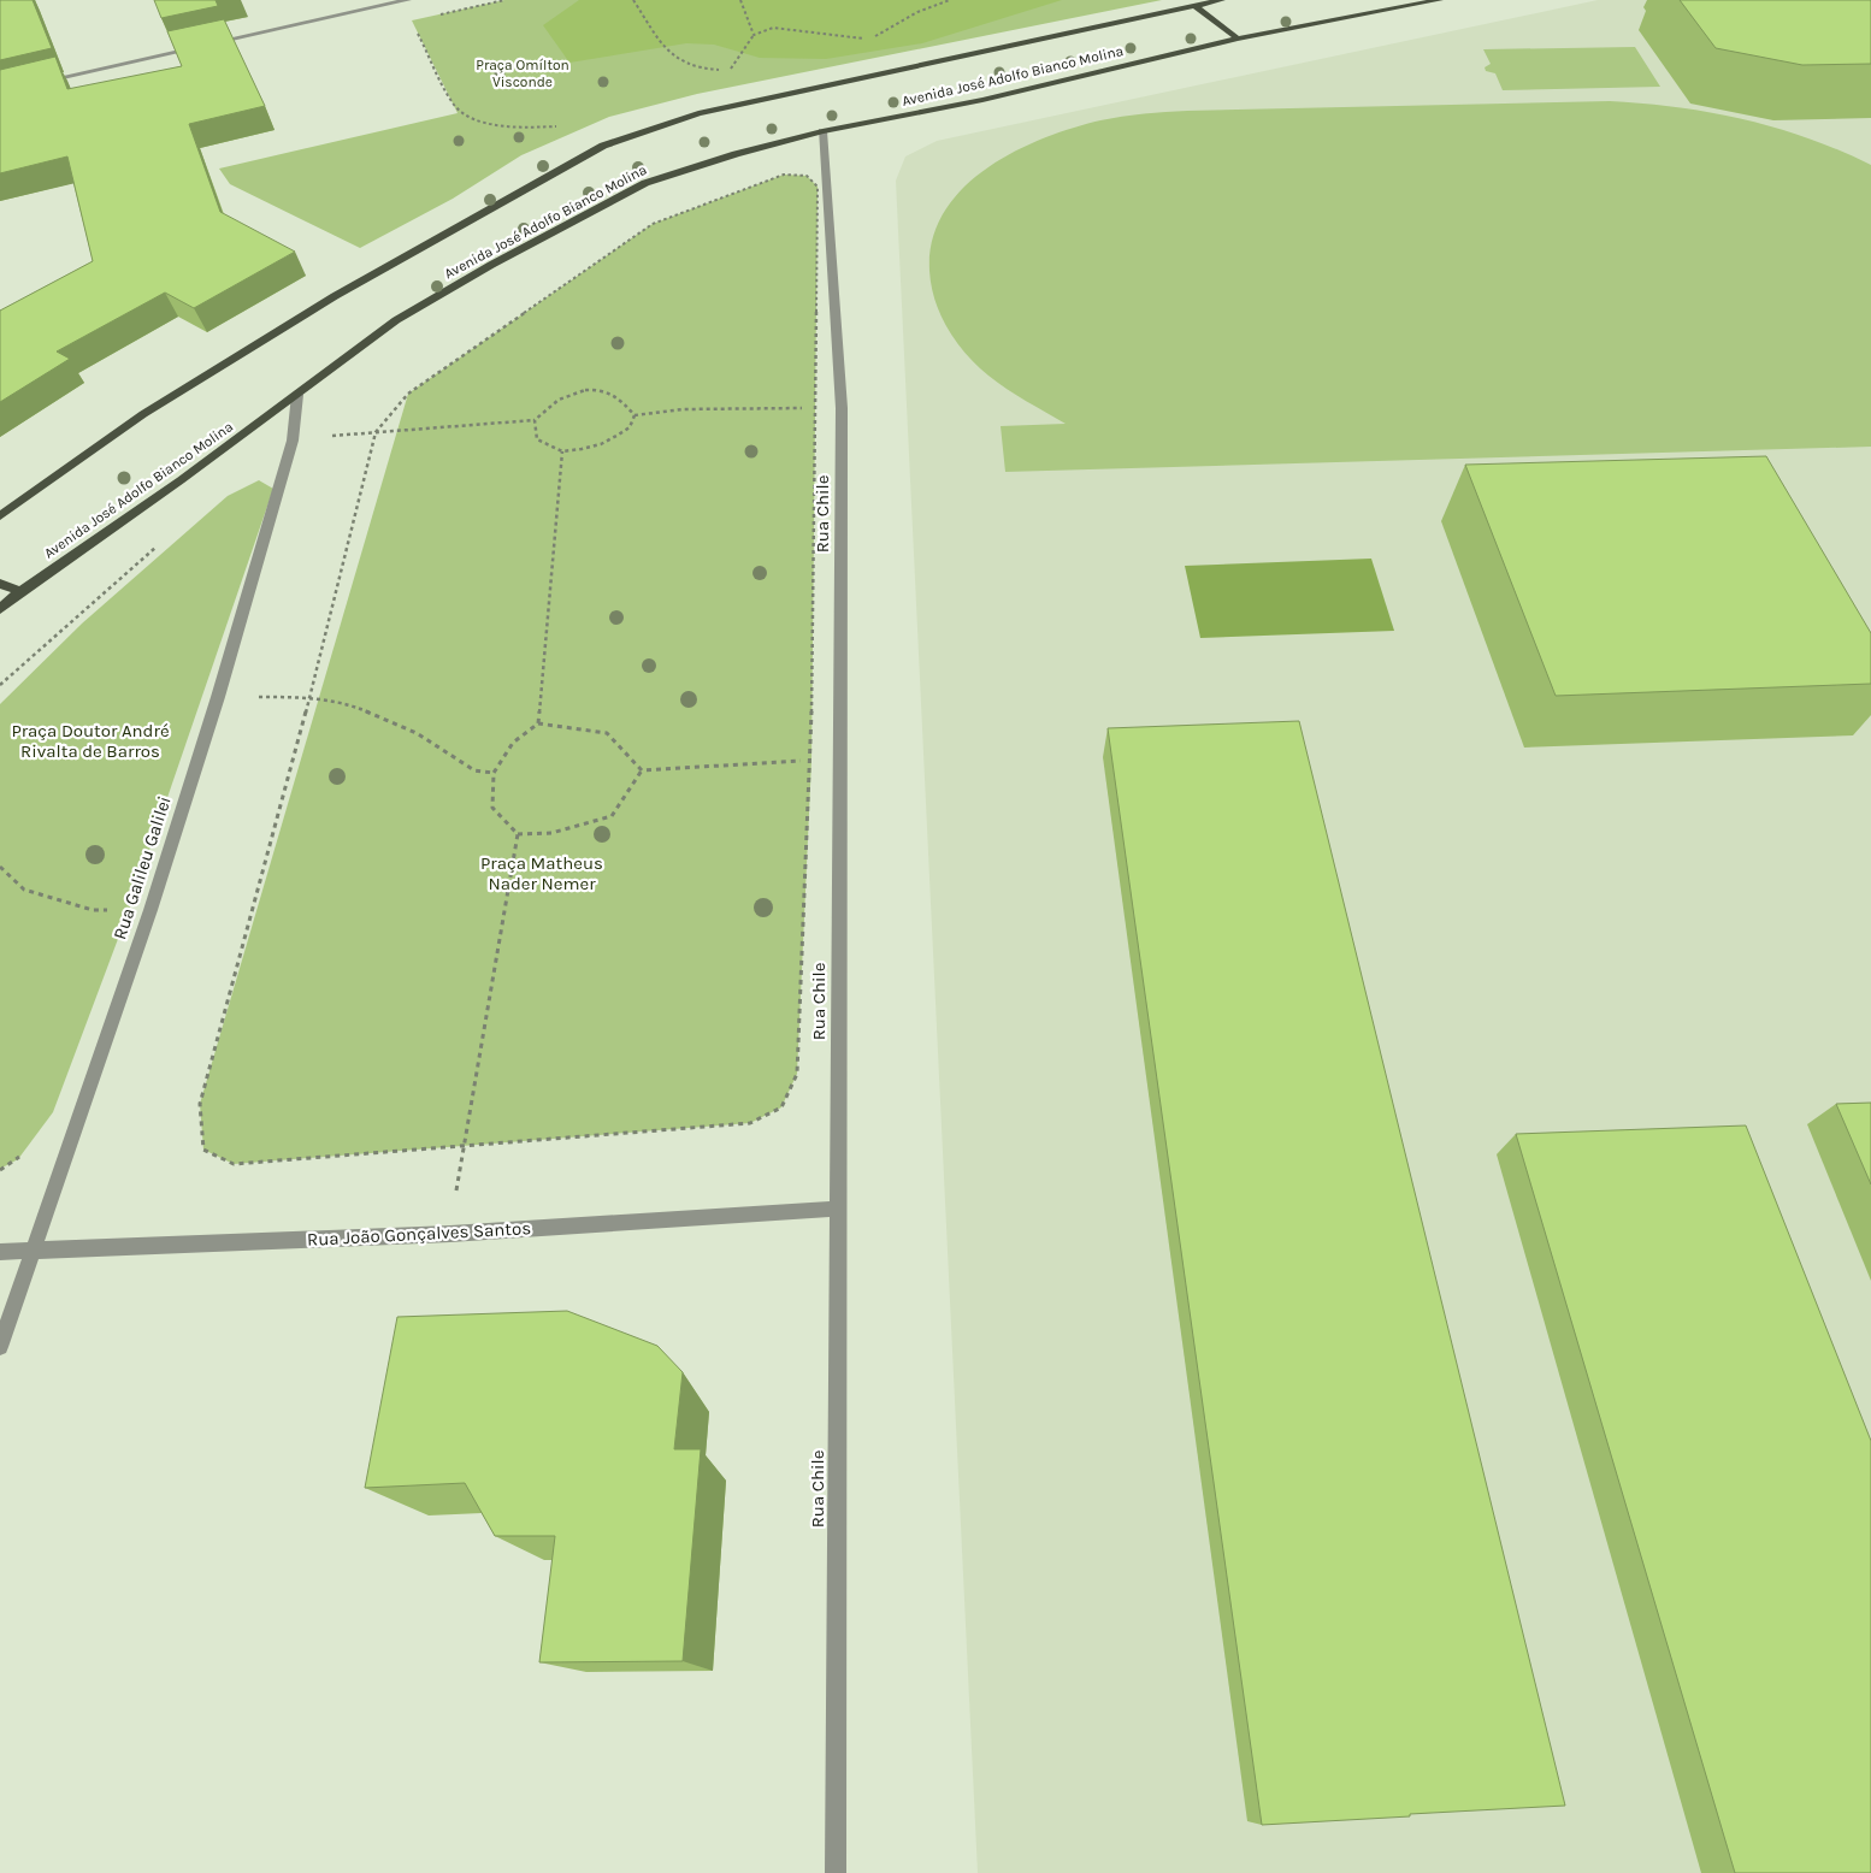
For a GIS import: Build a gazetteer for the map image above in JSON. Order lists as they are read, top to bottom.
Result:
{
  "streets": {
    "main road": ["Avenida José Adolfo Bianco Molina"],
    "street": ["Rua Chile", "Rua Galileu Galilei", "Rua João Gonçalves Santos"]
  },
  "crossings": [
    ["Avenida José Adolfo Bianco Molina", "Rua Chile"],
    ["Avenida José Adolfo Bianco Molina", "Rua Galileu Galilei"],
    ["Rua Chile", "Rua João Gonçalves Santos"],
    ["Rua Galileu Galilei", "Rua João Gonçalves Santos"]
  ],
  "parks": ["Praça Omílton Visconde", "Praça Doutor André Rivalta de Barros", "Praça Matheus Nader Nemer"]
}
